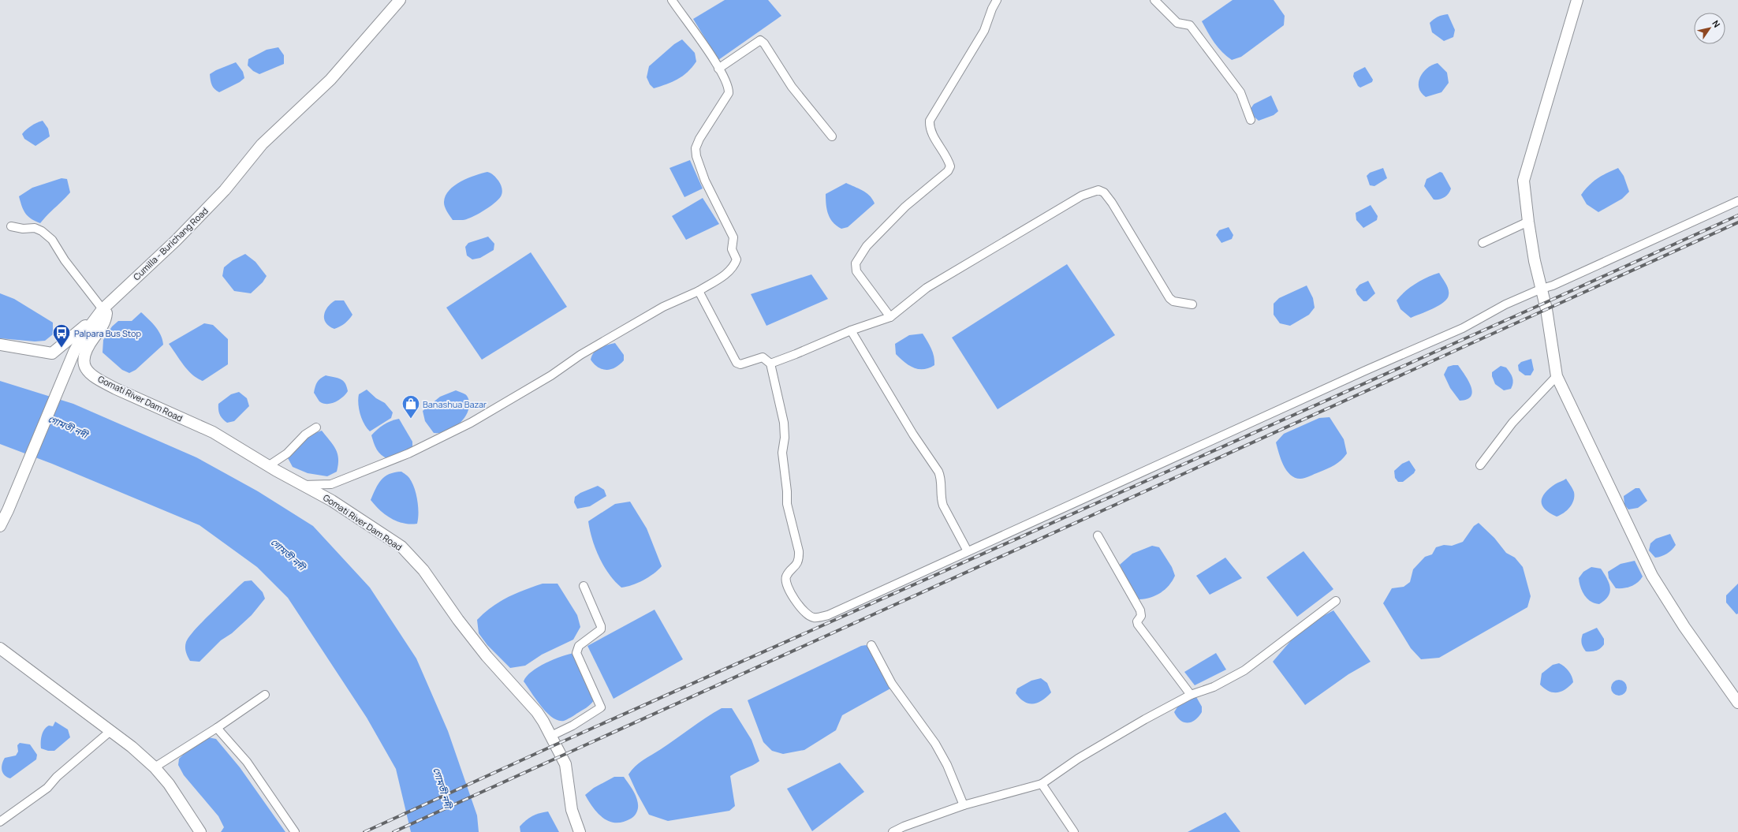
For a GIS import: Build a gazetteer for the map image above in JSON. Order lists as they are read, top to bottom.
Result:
{
  "streets": {
    "main road": ["Cumilla - Burichang Road", "Gomati River Dam Road"]
  },
  "crossings": [
    ["Cumilla - Burichang Road", "Gomati River Dam Road"]
  ],
  "water": ["গোমতী নদী"],
  "places": {
    "bus stop": ["Palpara Bus Stop"],
    "shop": ["Banashua Bazar"]
  },
  "north": "top right"
}
